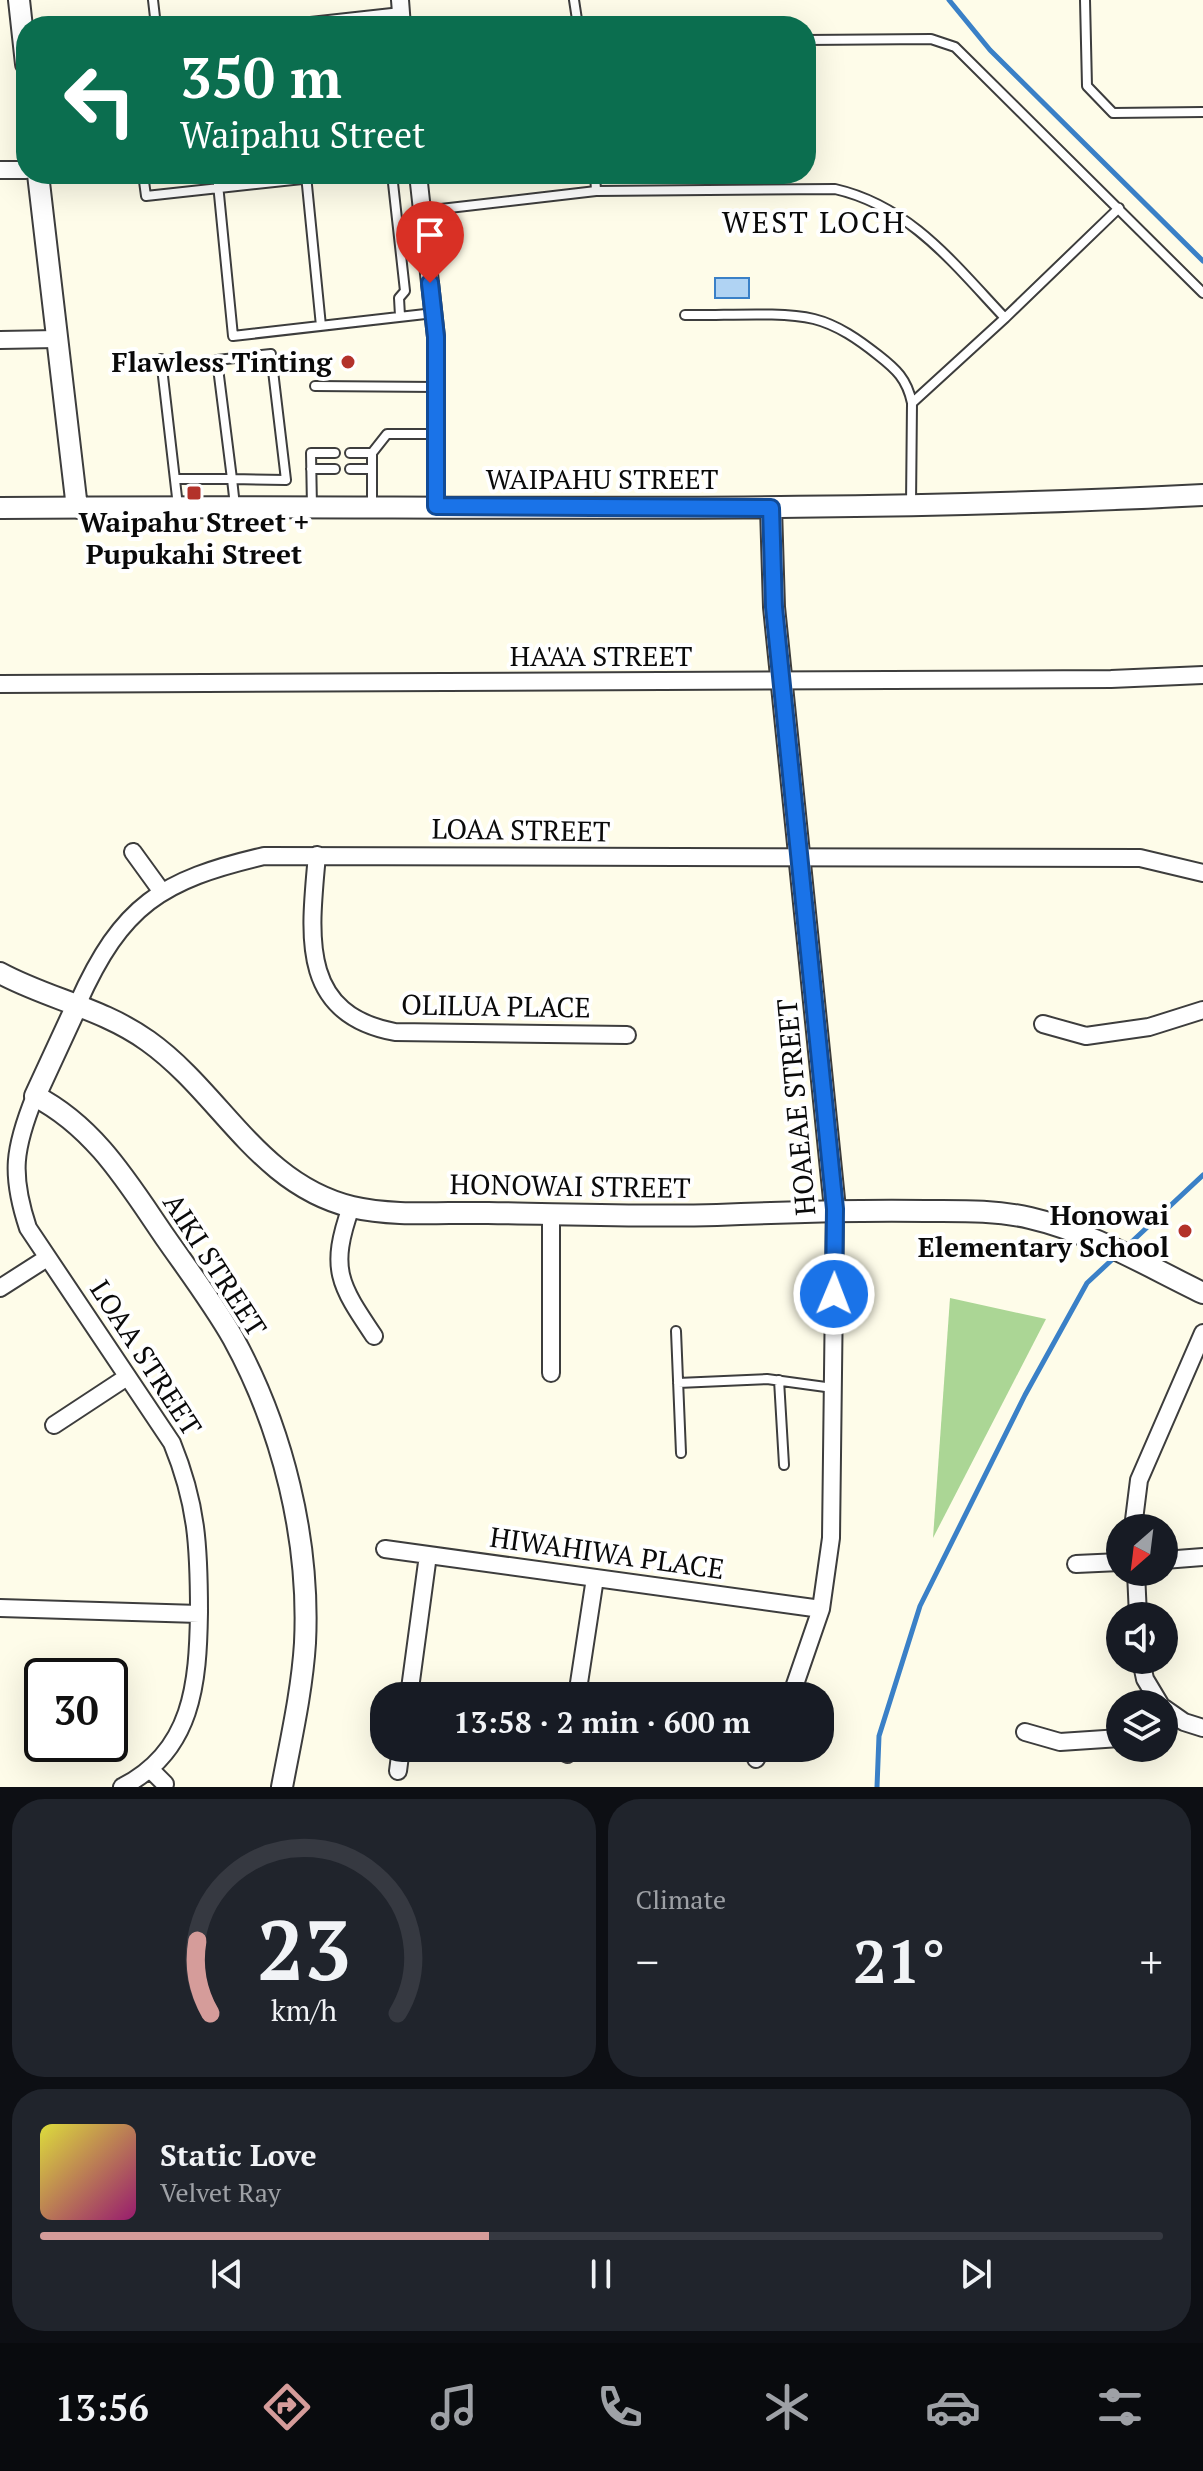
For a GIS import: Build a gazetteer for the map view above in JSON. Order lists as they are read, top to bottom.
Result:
{
  "streets": {
    "street": [
      "WAIPAHU STREET",
      "HA'A'A STREET",
      "LOAA STREET",
      "OLILUA PLACE",
      "HOAEAE STREET",
      "HONOWAI STREET",
      "AIKI STREET",
      "HIWAHIWA PLACE"
    ]
  },
  "crossings": [
    ["WAIPAHU STREET", "HOAEAE STREET"],
    ["HA'A'A STREET", "HOAEAE STREET"],
    ["LOAA STREET", "OLILUA PLACE"],
    ["LOAA STREET", "HOAEAE STREET"],
    ["LOAA STREET", "HONOWAI STREET"],
    ["LOAA STREET", "AIKI STREET"],
    ["HOAEAE STREET", "HONOWAI STREET"],
    ["HOAEAE STREET", "HIWAHIWA PLACE"]
  ],
  "districts": ["WEST LOCH"],
  "places": {
    "other": ["Flawless Tinting", "Honowai Elementary School"],
    "transit": ["Waipahu Street + Pupukahi Street"]
  },
  "north": "bottom left",
  "page": {
    "turn": ["350 m", "Waipahu Street"],
    "limit": "30",
    "trip": "13:58 · 2 min · 600 m",
    "tile": "Climate",
    "heat": ["−", "21°", "+"],
    "song": ["Static Love", "Velvet Ray"],
    "tabs": "13:56",
    "gauge": ["23", "km/h"]
  }
}
